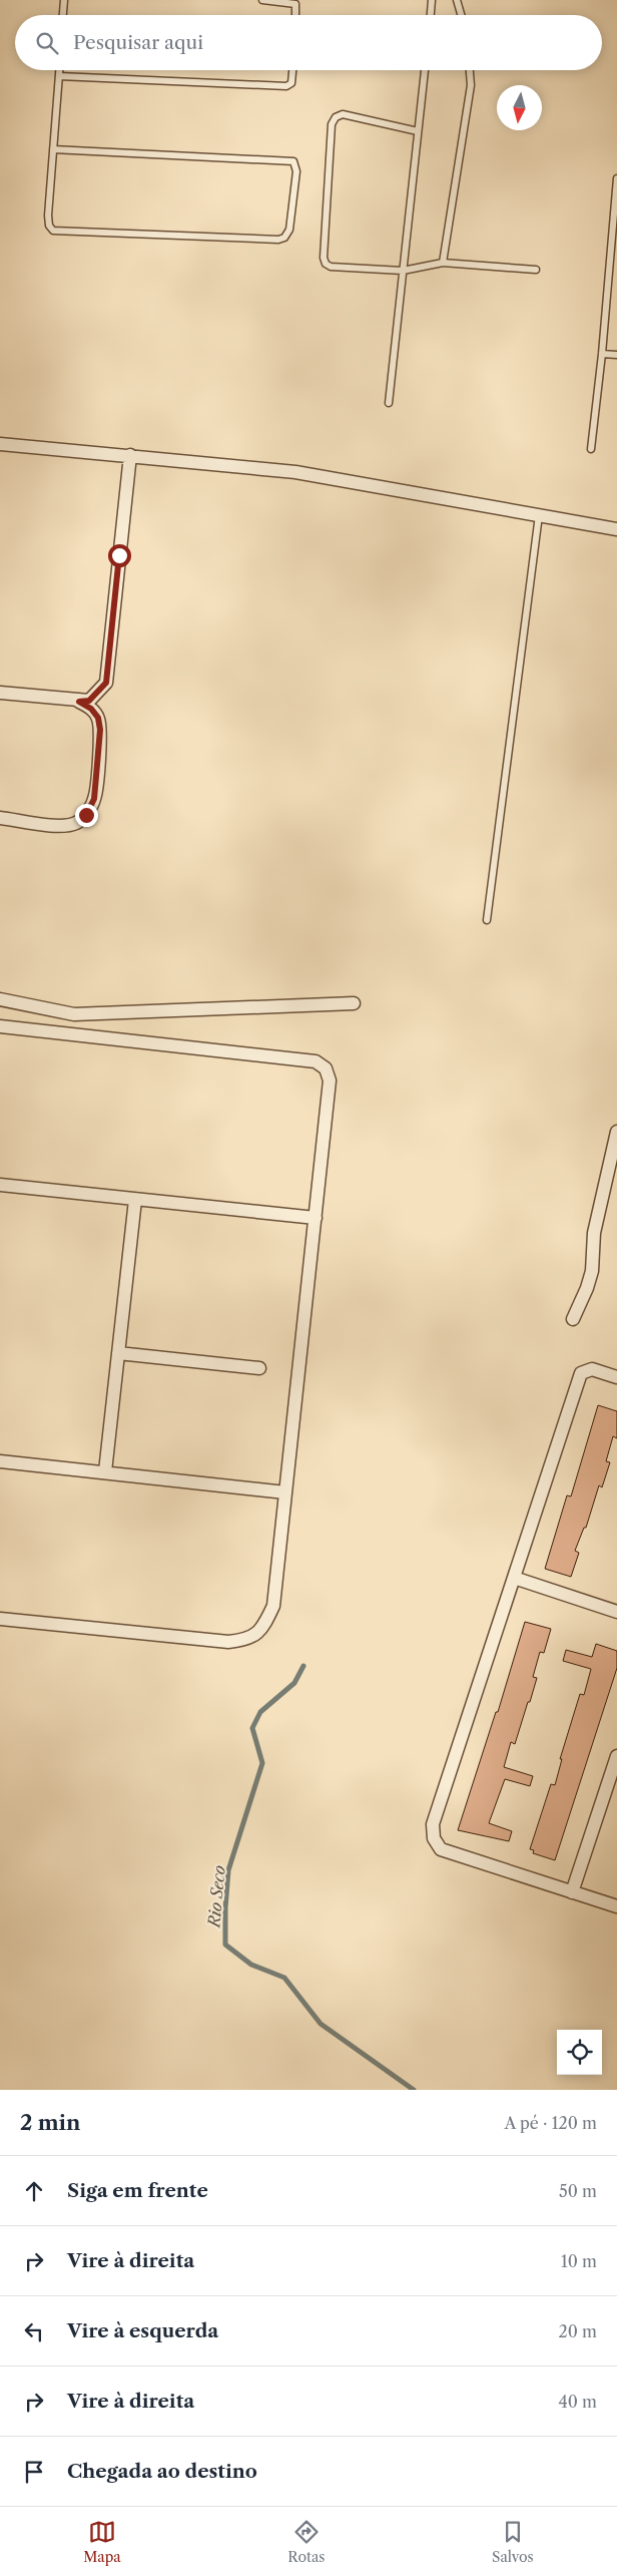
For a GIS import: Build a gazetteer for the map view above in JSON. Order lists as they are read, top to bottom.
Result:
{
  "water": ["Rio Seco"],
  "north": "bottom",
  "page": {
    "search": "Pesquisar aqui",
    "heading": ["2 min", "A pé · 120 m"],
    "list": [
      ["Siga em frente", "50 m"],
      ["Vire à direita", "10 m"],
      ["Vire à esquerda", "20 m"],
      ["Vire à direita", "40 m"],
      "Chegada ao destino"
    ],
    "nav": ["Mapa", "Rotas", "Salvos"]
  }
}
